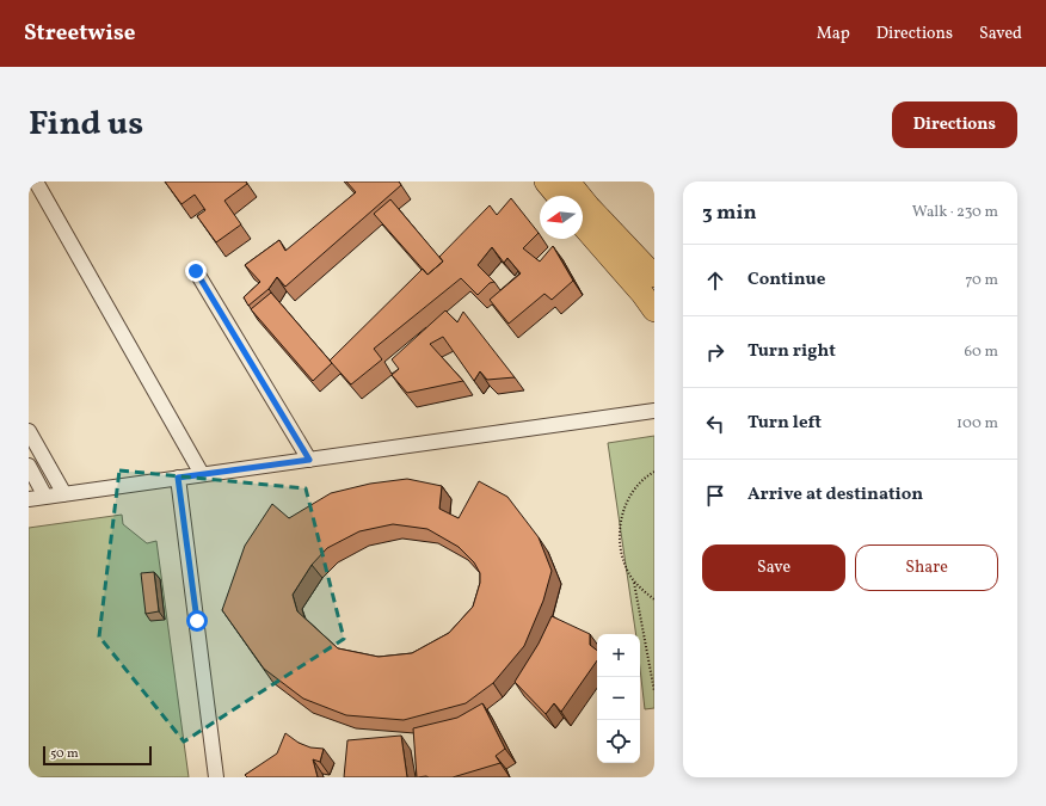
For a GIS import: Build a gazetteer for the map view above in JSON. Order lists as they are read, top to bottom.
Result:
{
  "scale_bar": "50 m",
  "north": "left",
  "page": {
    "header": "Streetwise",
    "nav": ["Map", "Directions", "Saved"],
    "title": "Find us",
    "buttons": [
      "Directions",
      ["Save", "Share"]
    ],
    "heading": ["3 min", "Walk · 230 m"],
    "list": [
      ["Continue", "70 m"],
      ["Turn right", "60 m"],
      ["Turn left", "100 m"],
      "Arrive at destination"
    ],
    "map_buttons": ["+", "−"],
    "scale": "50 m"
  }
}
